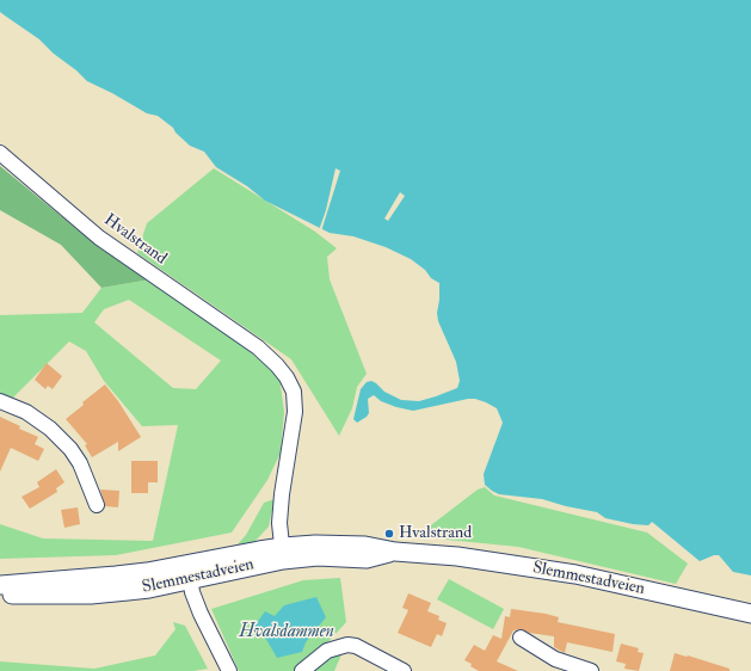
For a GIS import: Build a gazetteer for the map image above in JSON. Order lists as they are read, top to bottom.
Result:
{
  "streets": {
    "main road": ["Slemmestadveien"],
    "street": ["Hvalstrand"]
  },
  "crossings": [
    ["Hvalstrand", "Slemmestadveien"]
  ],
  "water": ["Hvalsdammen"],
  "places": ["Hvalstrand"]
}
